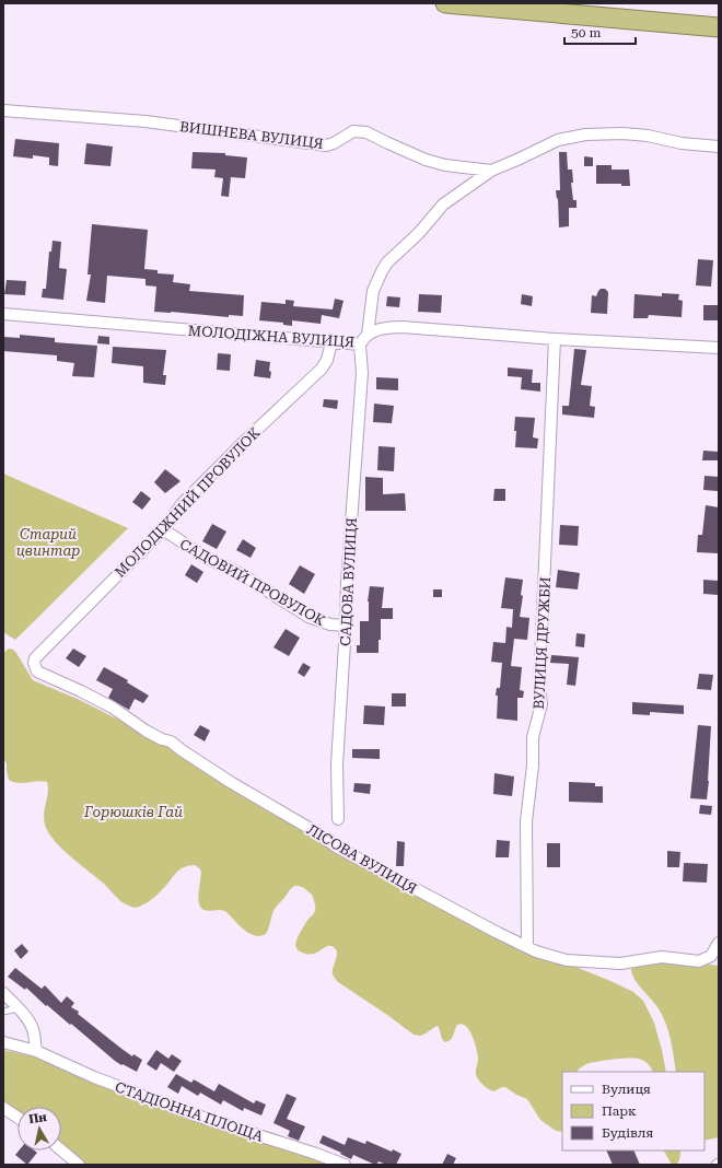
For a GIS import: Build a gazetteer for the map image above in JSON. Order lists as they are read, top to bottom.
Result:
{
  "streets": {
    "street": [
      "ВИШНЕВА ВУЛИЦЯ",
      "МОЛОДІЖНА ВУЛИЦЯ",
      "МОЛОДІЖНИЙ ПРОВУЛОК",
      "САДОВИЙ ПРОВУЛОК",
      "САДОВА ВУЛИЦЯ",
      "ВУЛИЦЯ ДРУЖБИ",
      "ЛІСОВА ВУЛИЦЯ",
      "СТАДІОННА ПЛОЩА"
    ]
  },
  "crossings": [
    ["МОЛОДІЖНА ВУЛИЦЯ", "МОЛОДІЖНИЙ ПРОВУЛОК"],
    ["МОЛОДІЖНА ВУЛИЦЯ", "САДОВА ВУЛИЦЯ"],
    ["МОЛОДІЖНА ВУЛИЦЯ", "ВУЛИЦЯ ДРУЖБИ"],
    ["МОЛОДІЖНИЙ ПРОВУЛОК", "САДОВИЙ ПРОВУЛОК"],
    ["МОЛОДІЖНИЙ ПРОВУЛОК", "ЛІСОВА ВУЛИЦЯ"],
    ["САДОВИЙ ПРОВУЛОК", "САДОВА ВУЛИЦЯ"],
    ["ВУЛИЦЯ ДРУЖБИ", "ЛІСОВА ВУЛИЦЯ"]
  ],
  "parks": ["Старий цвинтар", "Горюшків Гай"],
  "legend": ["Вулиця", "Парк", "Будівля"],
  "scale_bar": "50 m",
  "north": "top"
}
